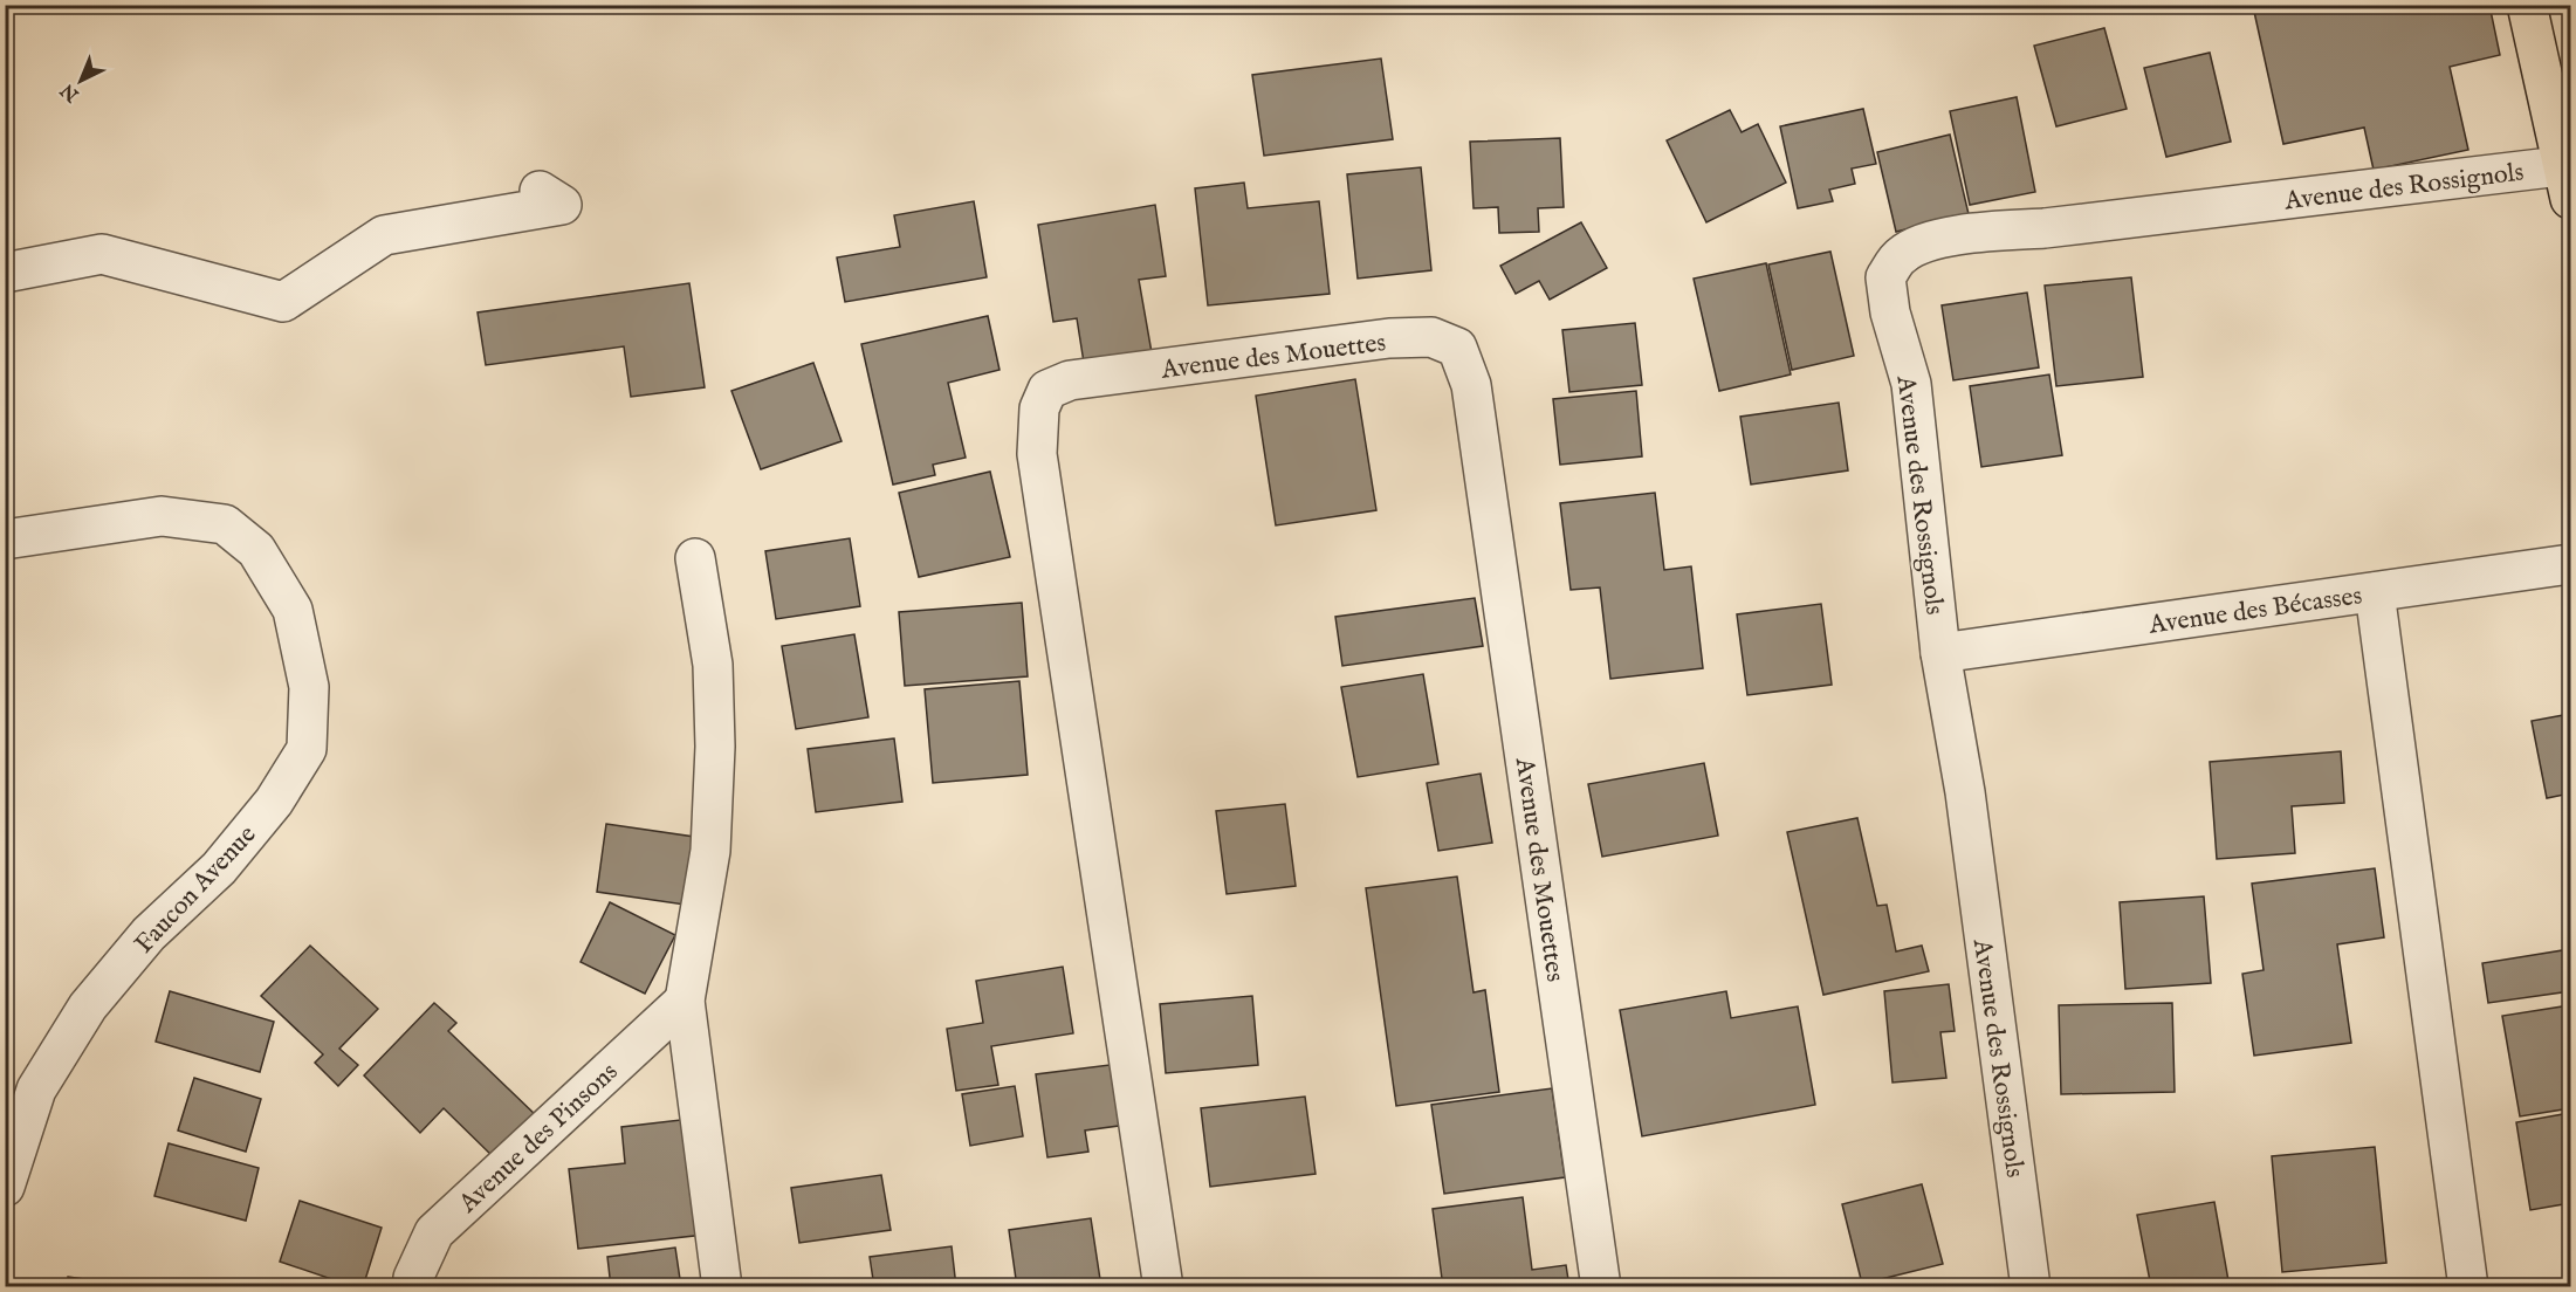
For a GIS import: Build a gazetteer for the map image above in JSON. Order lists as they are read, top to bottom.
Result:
{
  "streets": {
    "street": [
      "Avenue des Rossignols",
      "Avenue des Mouettes",
      "Avenue des Bécasses",
      "Faucon Avenue",
      "Avenue des Pinsons"
    ]
  },
  "crossings": [
    ["Avenue des Rossignols", "Avenue des Bécasses"]
  ],
  "north": "bottom left"
}
